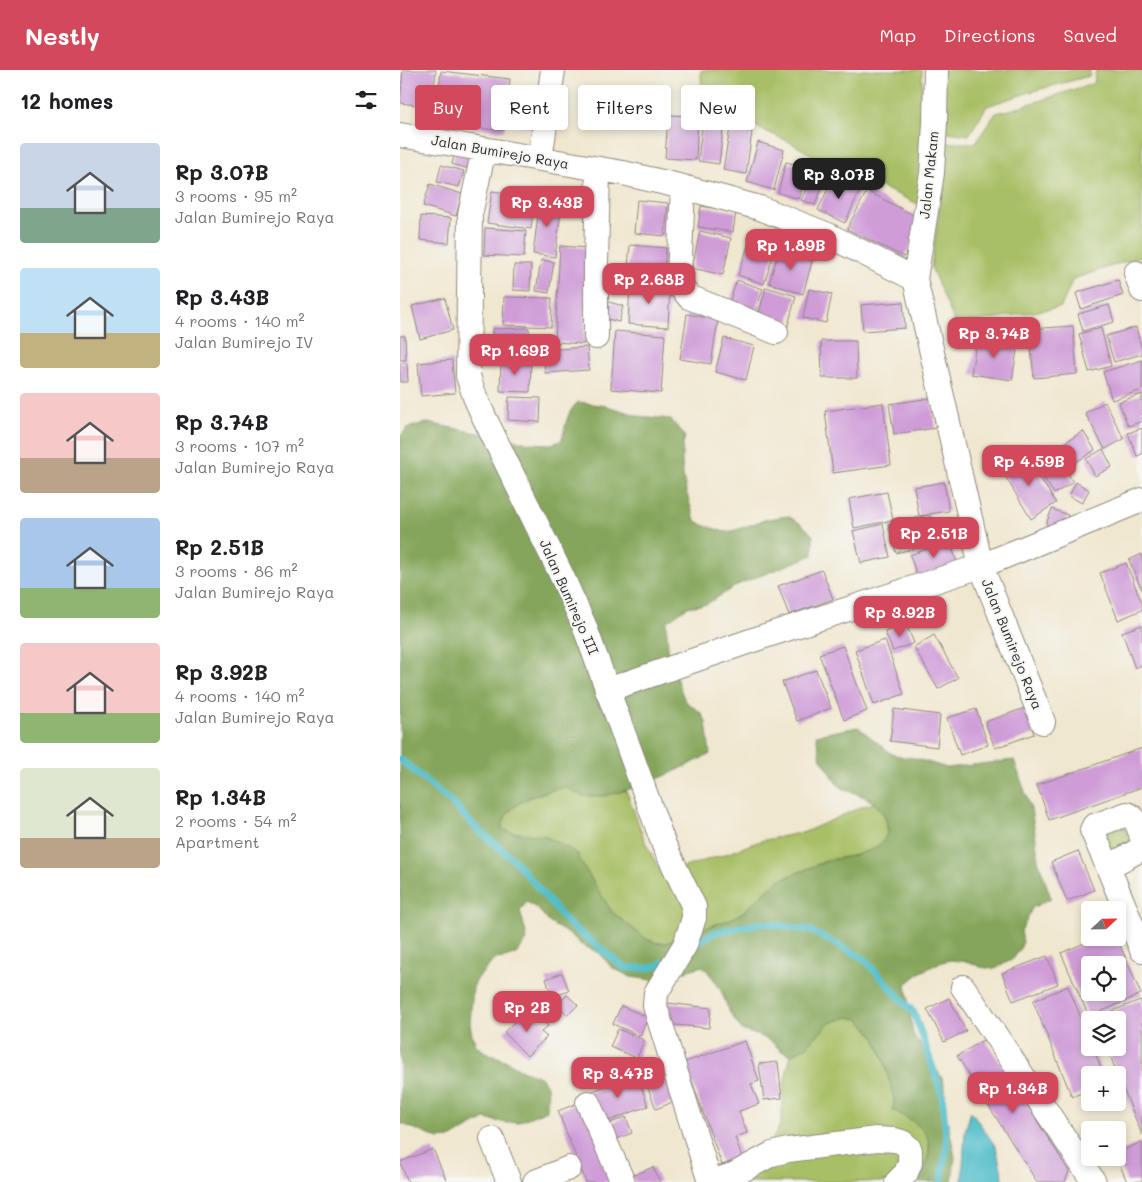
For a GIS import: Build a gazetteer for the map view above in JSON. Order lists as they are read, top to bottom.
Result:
{
  "streets": {
    "street": ["Jalan Bumirejo Raya", "Jalan Makam", "Jalan Bumirejo III"]
  },
  "crossings": [
    ["Jalan Bumirejo Raya", "Jalan Makam"],
    ["Jalan Bumirejo Raya", "Jalan Bumirejo III"]
  ],
  "north": "right",
  "page": {
    "header": "Nestly",
    "nav": ["Map", "Directions", "Saved"],
    "heading": "12 homes",
    "chip": [
      "Buy",
      "Rent",
      "Filters",
      "New"
    ],
    "list": [
      {
        "name": "Rp 3.07B",
        "note": "3 rooms · 95 m² · Jalan Bumirejo Raya"
      },
      {
        "name": "Rp 3.43B",
        "note": "4 rooms · 140 m² · Jalan Bumirejo IV"
      },
      {
        "name": "Rp 3.74B",
        "note": "3 rooms · 107 m² · Jalan Bumirejo Raya"
      },
      {
        "name": "Rp 2.51B",
        "note": "3 rooms · 86 m² · Jalan Bumirejo Raya"
      },
      {
        "name": "Rp 3.92B",
        "note": "4 rooms · 140 m² · Jalan Bumirejo Raya"
      },
      {
        "name": "Rp 1.34B",
        "note": "2 rooms · 54 m² · Apartment"
      }
    ],
    "price": [
      "Rp 3.07B",
      "Rp 3.43B",
      "Rp 1.89B",
      "Rp 2.68B",
      "Rp 3.74B",
      "Rp 1.69B",
      "Rp 4.59B",
      "Rp 2.51B",
      "Rp 3.92B",
      "Rp 2B",
      "Rp 3.47B",
      "Rp 1.34B"
    ],
    "map_buttons": ["+", "−"]
  }
}
